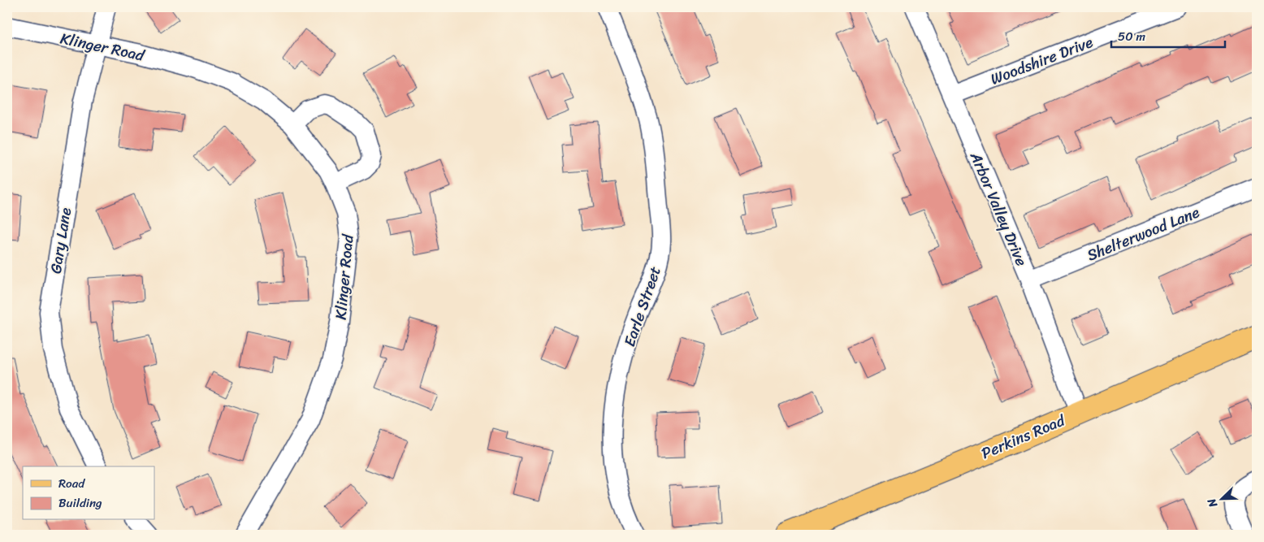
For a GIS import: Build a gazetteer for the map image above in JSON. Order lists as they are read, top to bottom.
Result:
{
  "streets": {
    "main road": ["Perkins Road"],
    "street": [
      "Klinger Road",
      "Woodshire Drive",
      "Arbor Valley Drive",
      "Shelterwood Lane",
      "Gary Lane",
      "Earle Street"
    ]
  },
  "crossings": [
    ["Klinger Road", "Gary Lane"],
    ["Woodshire Drive", "Arbor Valley Drive"],
    ["Arbor Valley Drive", "Shelterwood Lane"],
    ["Arbor Valley Drive", "Perkins Road"]
  ],
  "legend": ["Road", "Building"],
  "scale_bar": "50 m",
  "north": "bottom left"
}
